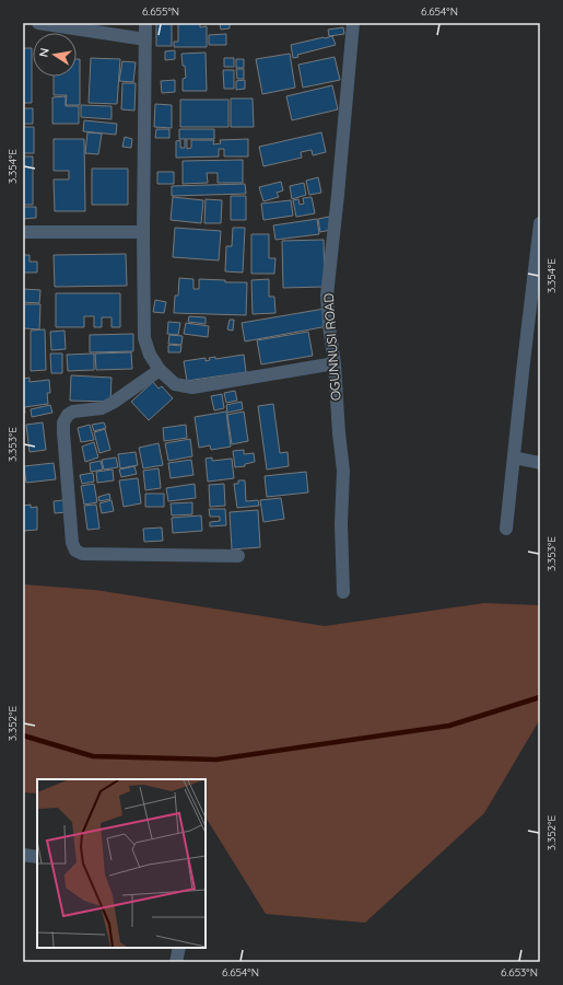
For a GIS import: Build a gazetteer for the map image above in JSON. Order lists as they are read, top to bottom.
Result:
{
  "streets": {
    "street": ["OGUNNUSI ROAD"]
  },
  "north": "left",
  "coordinates": [
    "6.655°N",
    "6.654°N",
    "3.354°E",
    "3.353°E",
    "3.352°E",
    "6.653°N"
  ]
}
